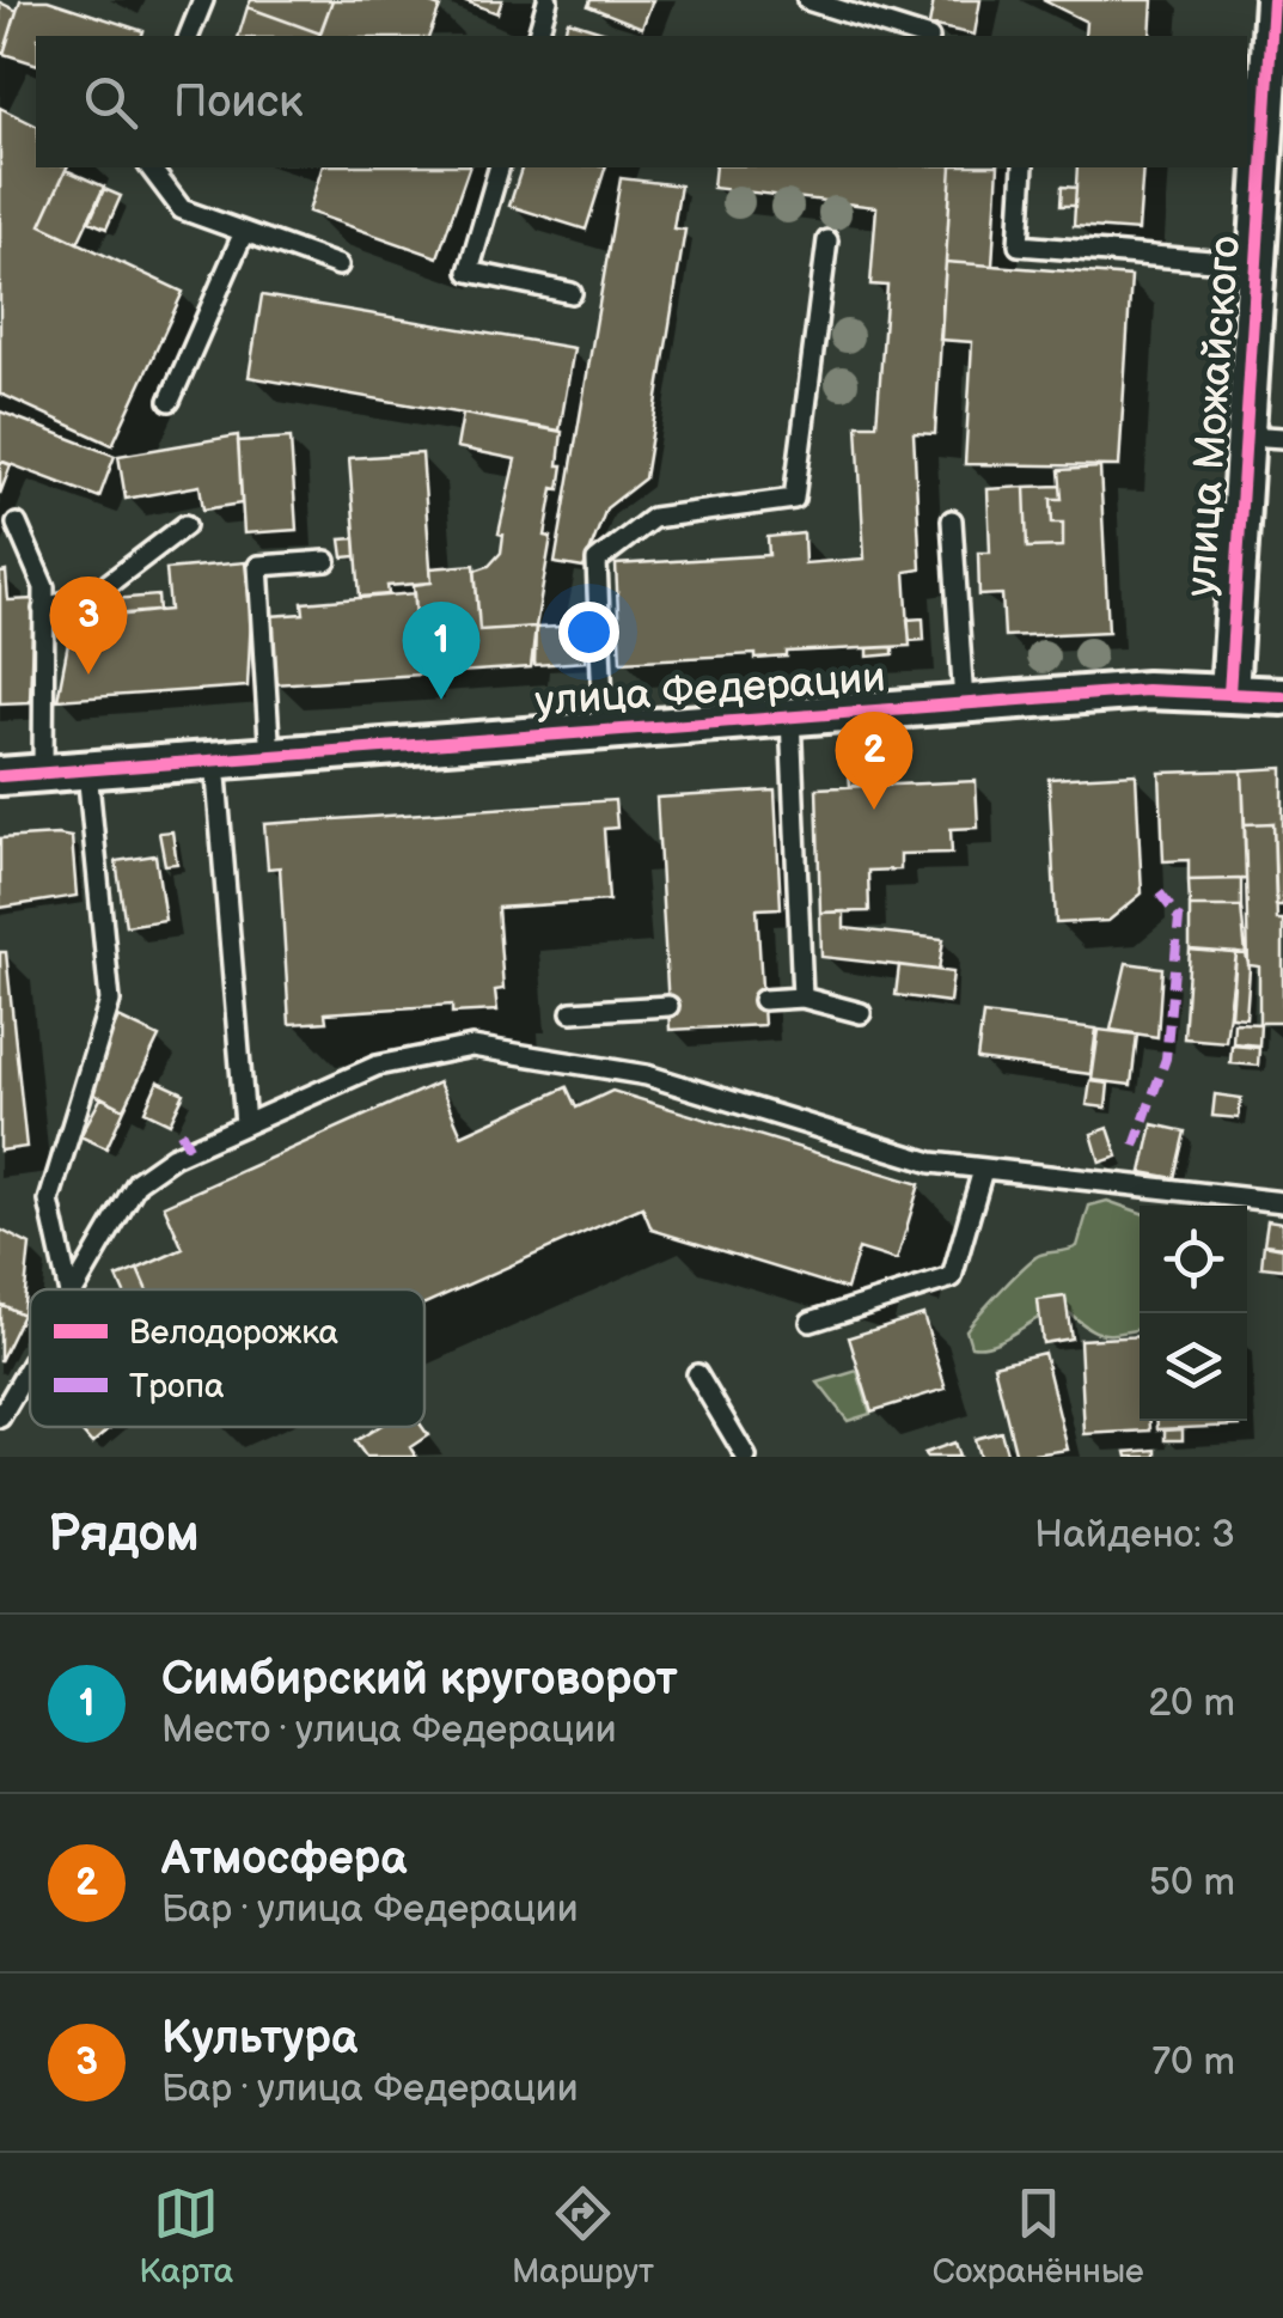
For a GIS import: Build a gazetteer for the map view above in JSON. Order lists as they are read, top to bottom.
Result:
{
  "streets": {
    "street": ["улица Можайского", "улица Федерации"]
  },
  "crossings": [
    ["улица Можайского", "улица Федерации"]
  ],
  "legend": ["Велодорожка", "Тропа"],
  "page": {
    "search": "Поиск",
    "pins": ["3", "1", "2"],
    "heading": ["Рядом", "Найдено: 3"],
    "list": [
      {
        "mark": "1",
        "name": "Симбирский круговорот",
        "note": "Место · улица Федерации",
        "value": "20 m"
      },
      {
        "mark": "2",
        "name": "Атмосфера",
        "note": "Бар · улица Федерации",
        "value": "50 m"
      },
      {
        "mark": "3",
        "name": "Культура",
        "note": "Бар · улица Федерации",
        "value": "70 m"
      }
    ],
    "nav": ["Карта", "Маршрут", "Сохранённые"]
  }
}
